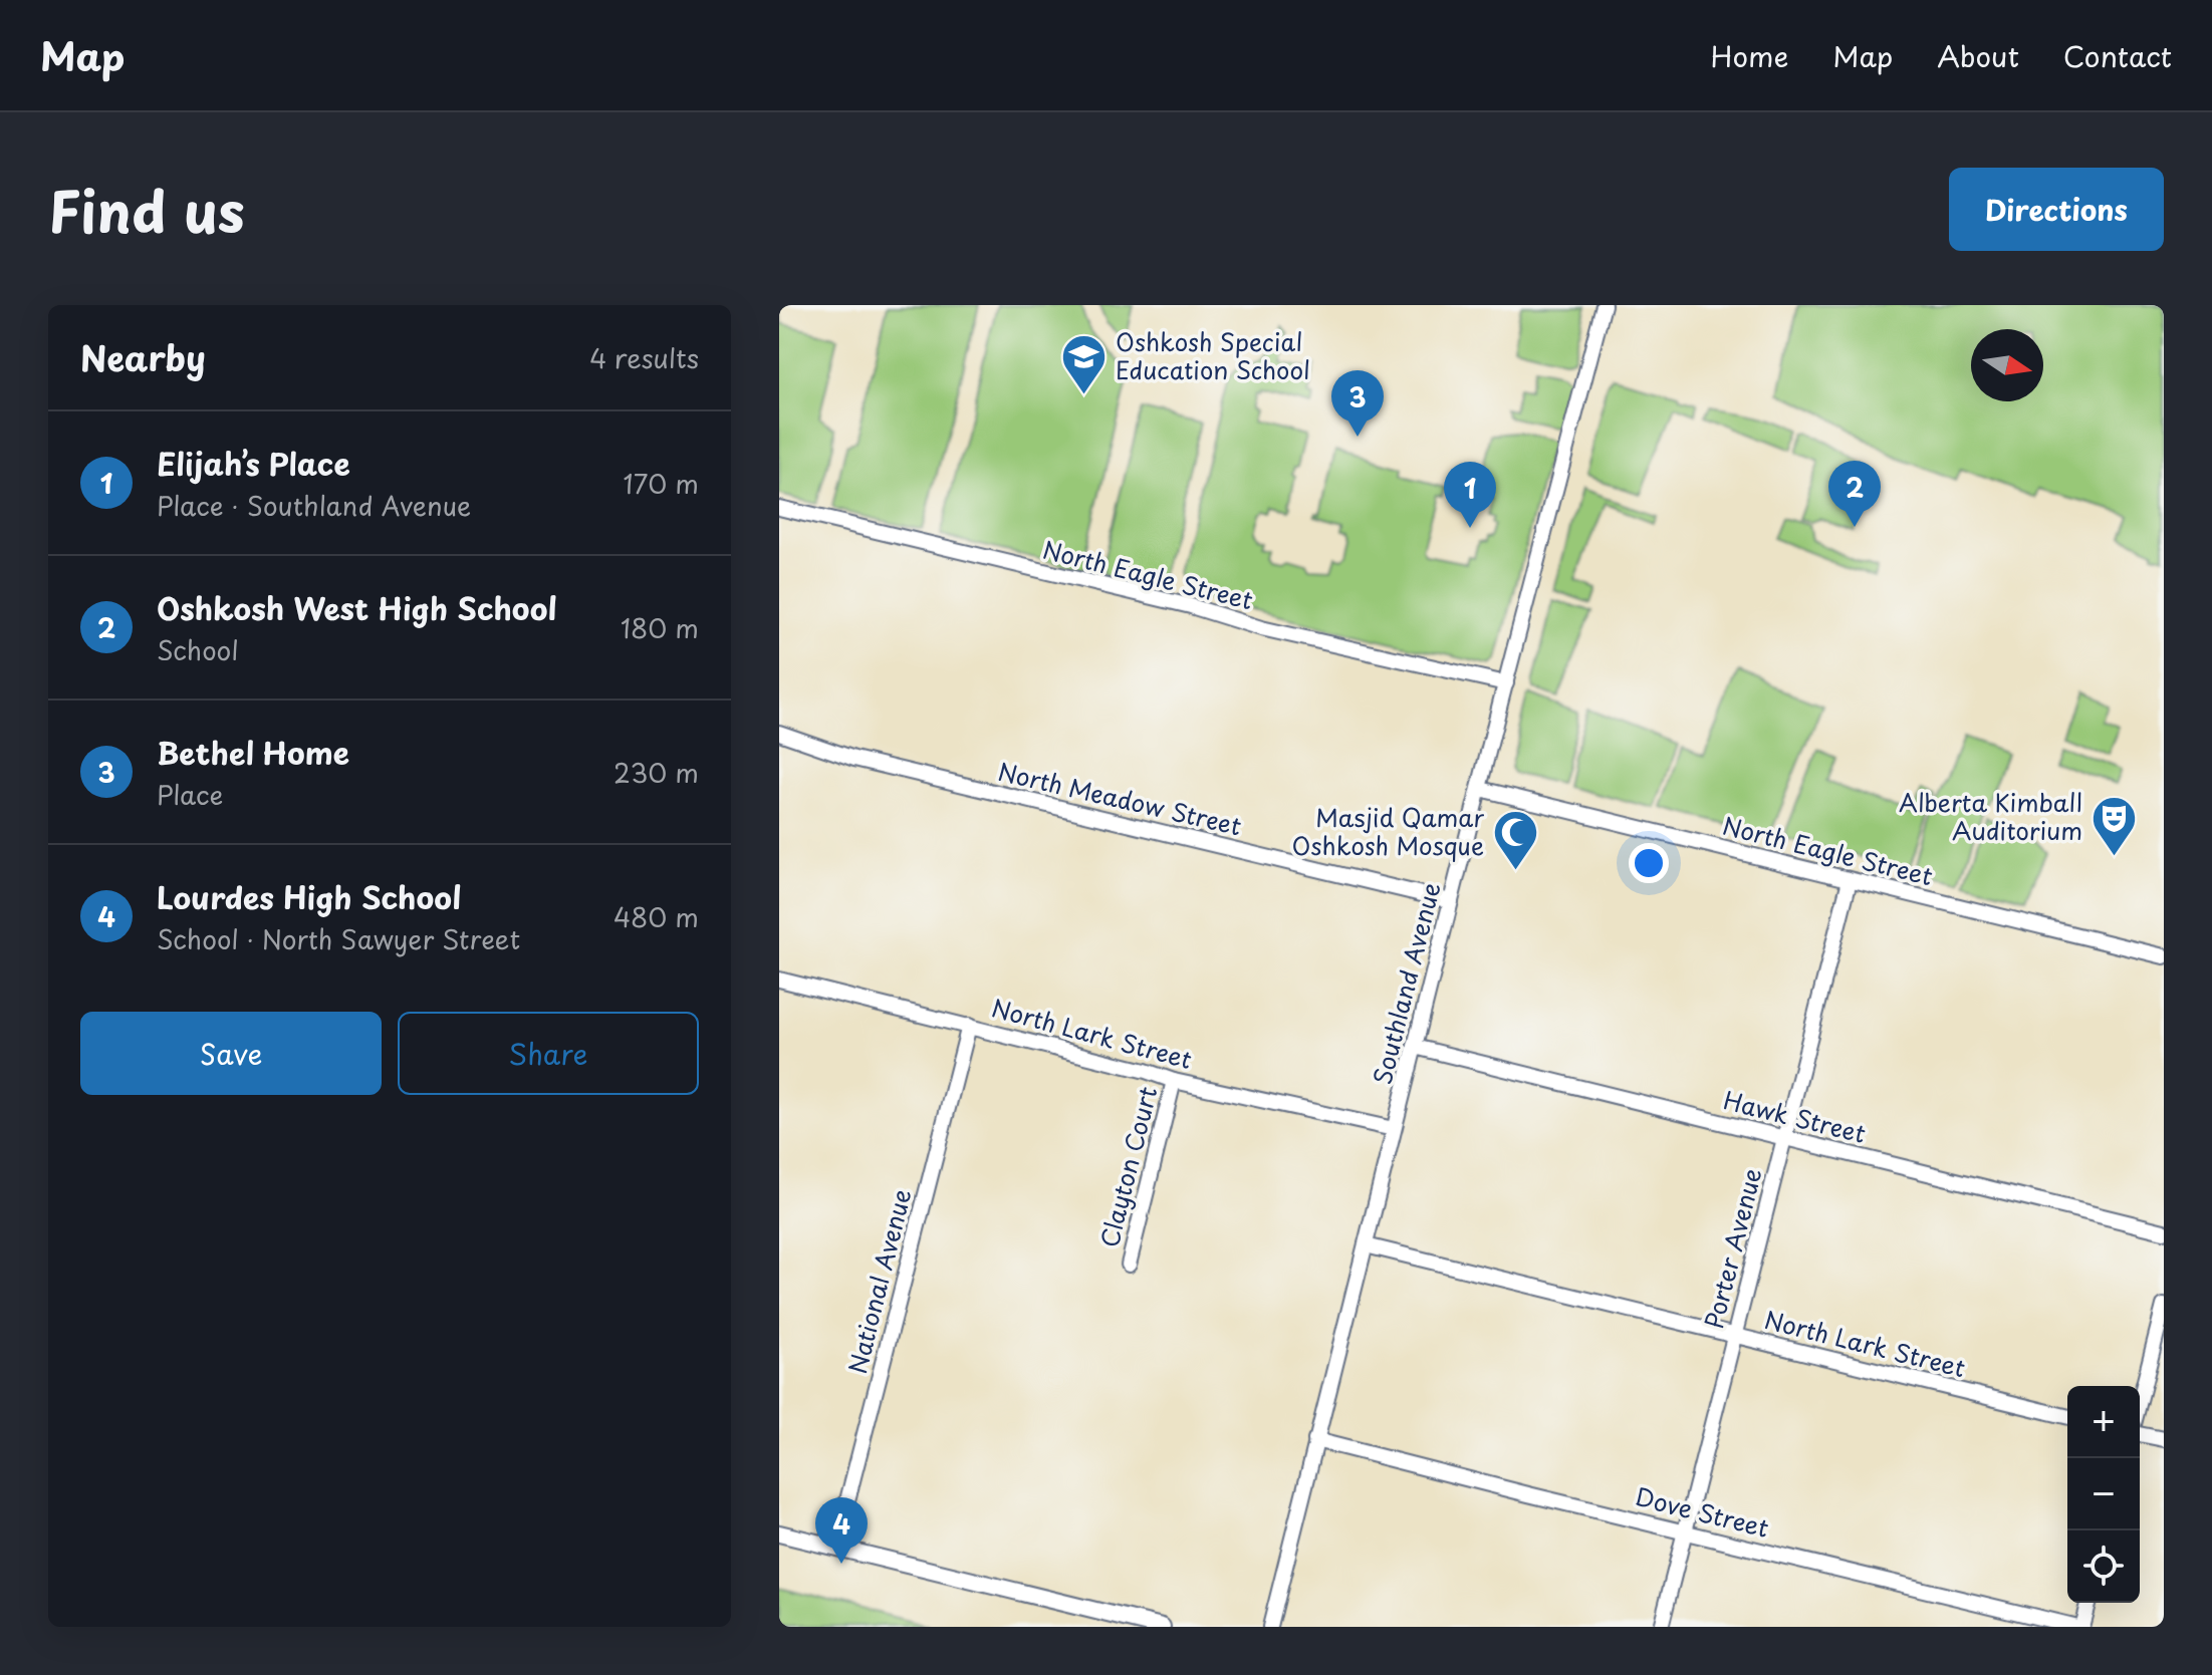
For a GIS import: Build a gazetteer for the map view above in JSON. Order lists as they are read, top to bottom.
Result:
{
  "streets": {
    "street": [
      "North Eagle Street",
      "North Meadow Street",
      "Southland Avenue",
      "North Lark Street",
      "Hawk Street",
      "Clayton Court",
      "Porter Avenue",
      "National Avenue",
      "Dove Street"
    ]
  },
  "crossings": [
    ["North Eagle Street", "Southland Avenue"],
    ["North Eagle Street", "Porter Avenue"],
    ["North Meadow Street", "Southland Avenue"],
    ["Southland Avenue", "North Lark Street"],
    ["Southland Avenue", "Hawk Street"],
    ["Southland Avenue", "Dove Street"],
    ["North Lark Street", "Clayton Court"],
    ["North Lark Street", "Porter Avenue"],
    ["North Lark Street", "National Avenue"],
    ["Hawk Street", "Porter Avenue"],
    ["Porter Avenue", "Dove Street"]
  ],
  "places": {
    "school or university": ["Oshkosh Special Education School"],
    "theatre": ["Alberta Kimball Auditorium"],
    "mosque": ["Masjid Qamar Oshkosh Mosque"]
  },
  "north": "right",
  "page": {
    "header": "Map",
    "nav": [
      "Home",
      "Map",
      "About",
      "Contact"
    ],
    "title": "Find us",
    "buttons": [
      "Directions",
      ["Save", "Share"]
    ],
    "heading": ["Nearby", "4 results"],
    "pins": [
      "3",
      "2",
      "1",
      "4"
    ],
    "list": [
      {
        "mark": "1",
        "name": "Elijah’s Place",
        "note": "Place · Southland Avenue",
        "value": "170 m"
      },
      {
        "mark": "2",
        "name": "Oshkosh West High School",
        "note": "School",
        "value": "180 m"
      },
      {
        "mark": "3",
        "name": "Bethel Home",
        "note": "Place",
        "value": "230 m"
      },
      {
        "mark": "4",
        "name": "Lourdes High School",
        "note": "School · North Sawyer Street",
        "value": "480 m"
      }
    ],
    "map_buttons": ["+", "−"]
  }
}
